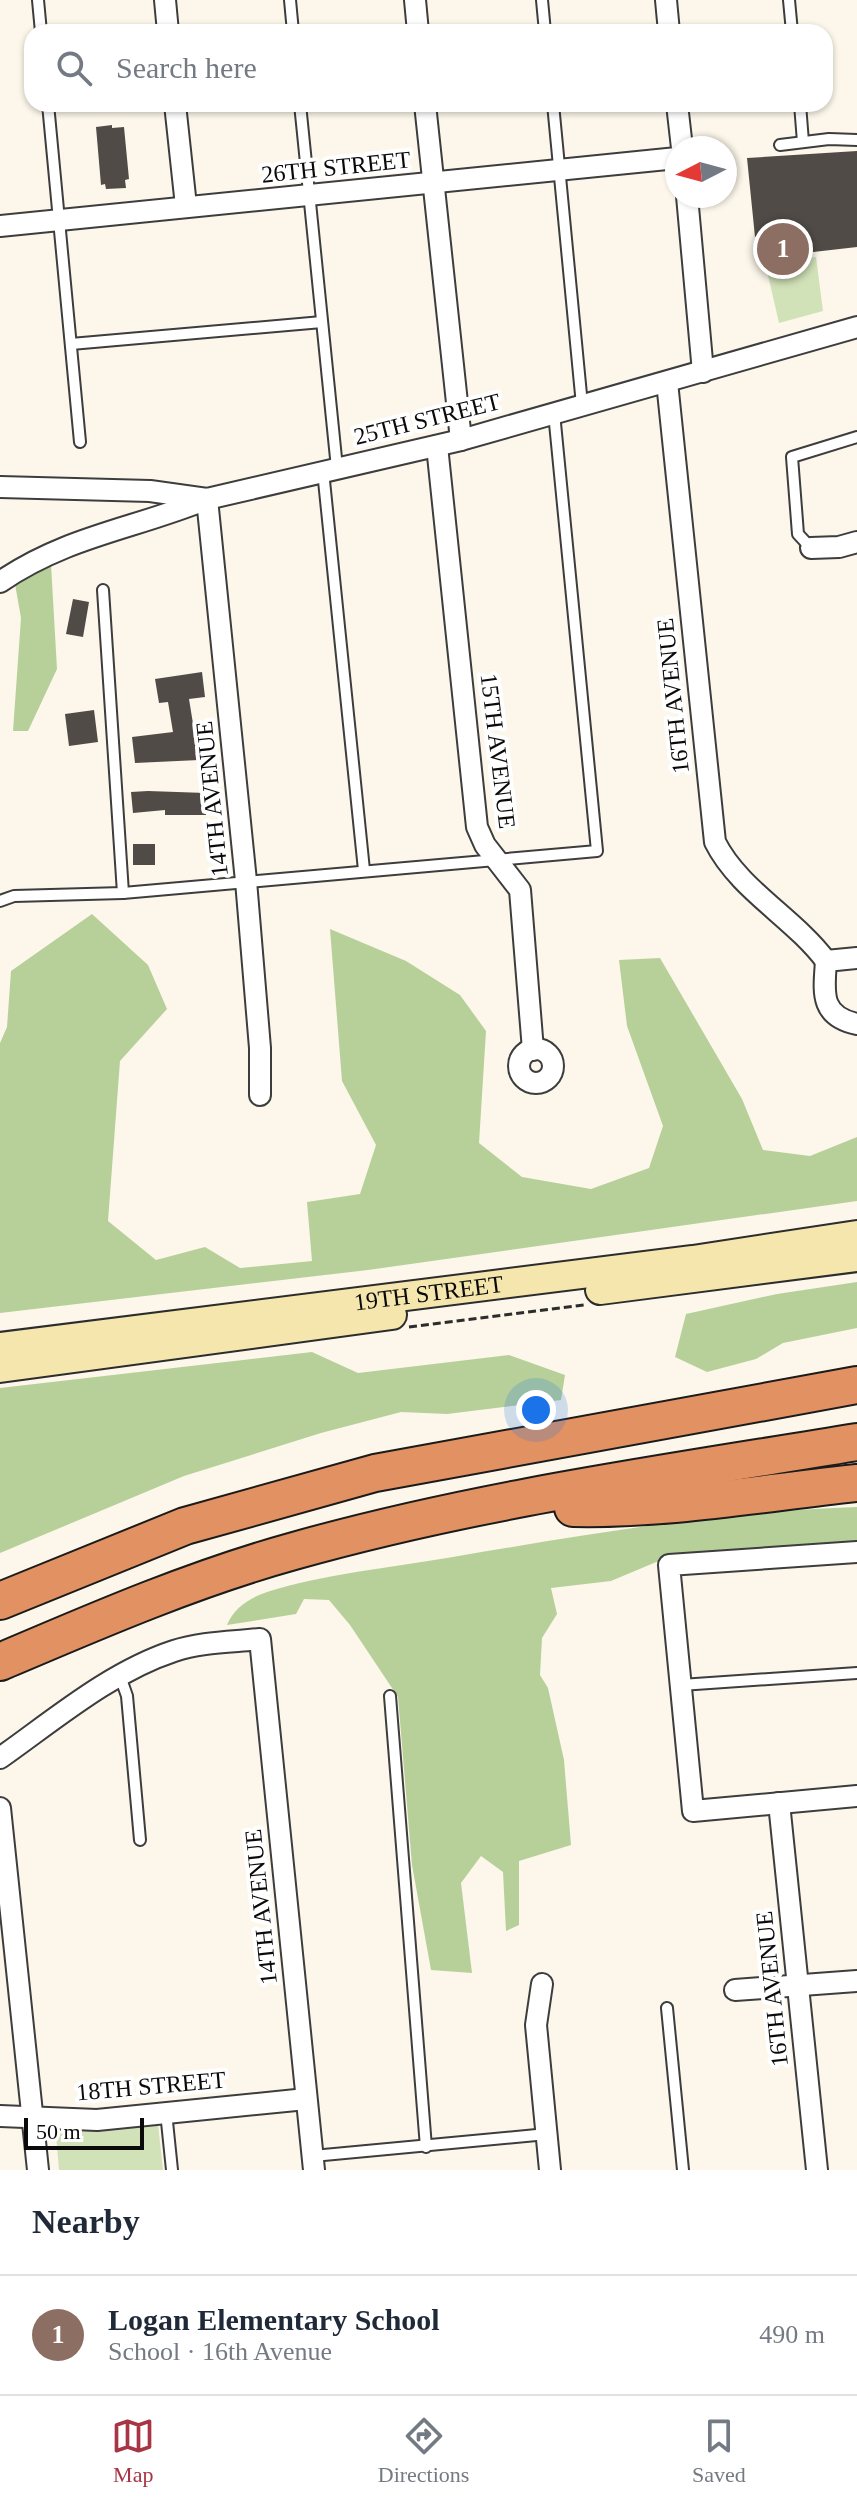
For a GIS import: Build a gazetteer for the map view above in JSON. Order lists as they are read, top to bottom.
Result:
{
  "streets": {
    "main road": ["19TH STREET"],
    "street": [
      "26TH STREET",
      "25TH STREET",
      "16TH AVENUE",
      "15TH AVENUE",
      "14TH AVENUE",
      "18TH STREET"
    ]
  },
  "crossings": [
    ["25TH STREET", "16TH AVENUE"],
    ["25TH STREET", "15TH AVENUE"],
    ["25TH STREET", "14TH AVENUE"],
    ["14TH AVENUE", "18TH STREET"]
  ],
  "scale_bar": "50 m",
  "north": "left",
  "page": {
    "search": "Search here",
    "pins": "1",
    "scale": "50 m",
    "heading": "Nearby",
    "list": [
      {
        "mark": "1",
        "name": "Logan Elementary School",
        "note": "School · 16th Avenue",
        "value": "490 m"
      }
    ],
    "nav": ["Map", "Directions", "Saved"]
  }
}
